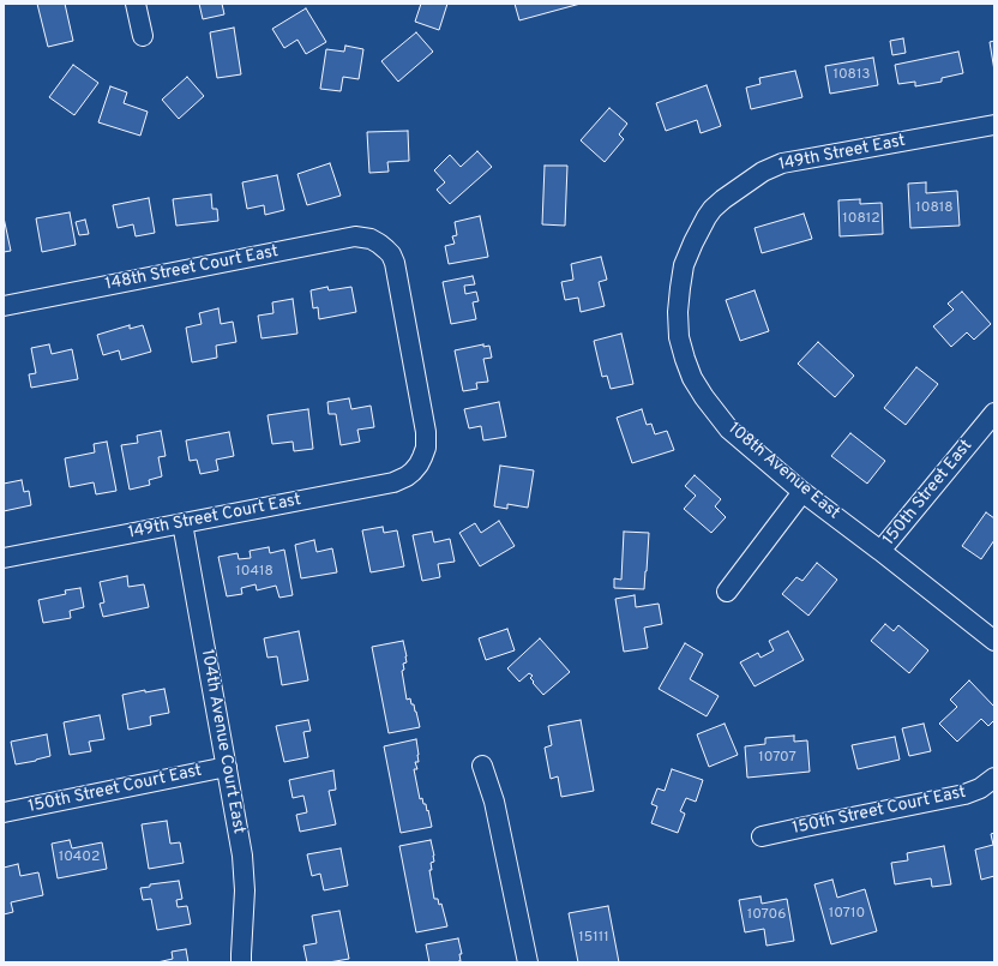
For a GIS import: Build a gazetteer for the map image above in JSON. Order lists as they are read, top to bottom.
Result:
{
  "streets": {
    "street": [
      "149th Street East",
      "148th Street Court East",
      "108th Avenue East",
      "150th Street East",
      "149th Street Court East",
      "104th Avenue Court East",
      "150th Street Court East"
    ]
  },
  "crossings": [
    ["149th Street East", "108th Avenue East"],
    ["148th Street Court East", "149th Street Court East"],
    ["108th Avenue East", "150th Street East"],
    ["149th Street Court East", "104th Avenue Court East"],
    ["104th Avenue Court East", "150th Street Court East"]
  ],
  "house_numbers": [
    "10813",
    "10818",
    "10812",
    "10418",
    "10707",
    "10402",
    "10710",
    "10706",
    "15111"
  ]
}
